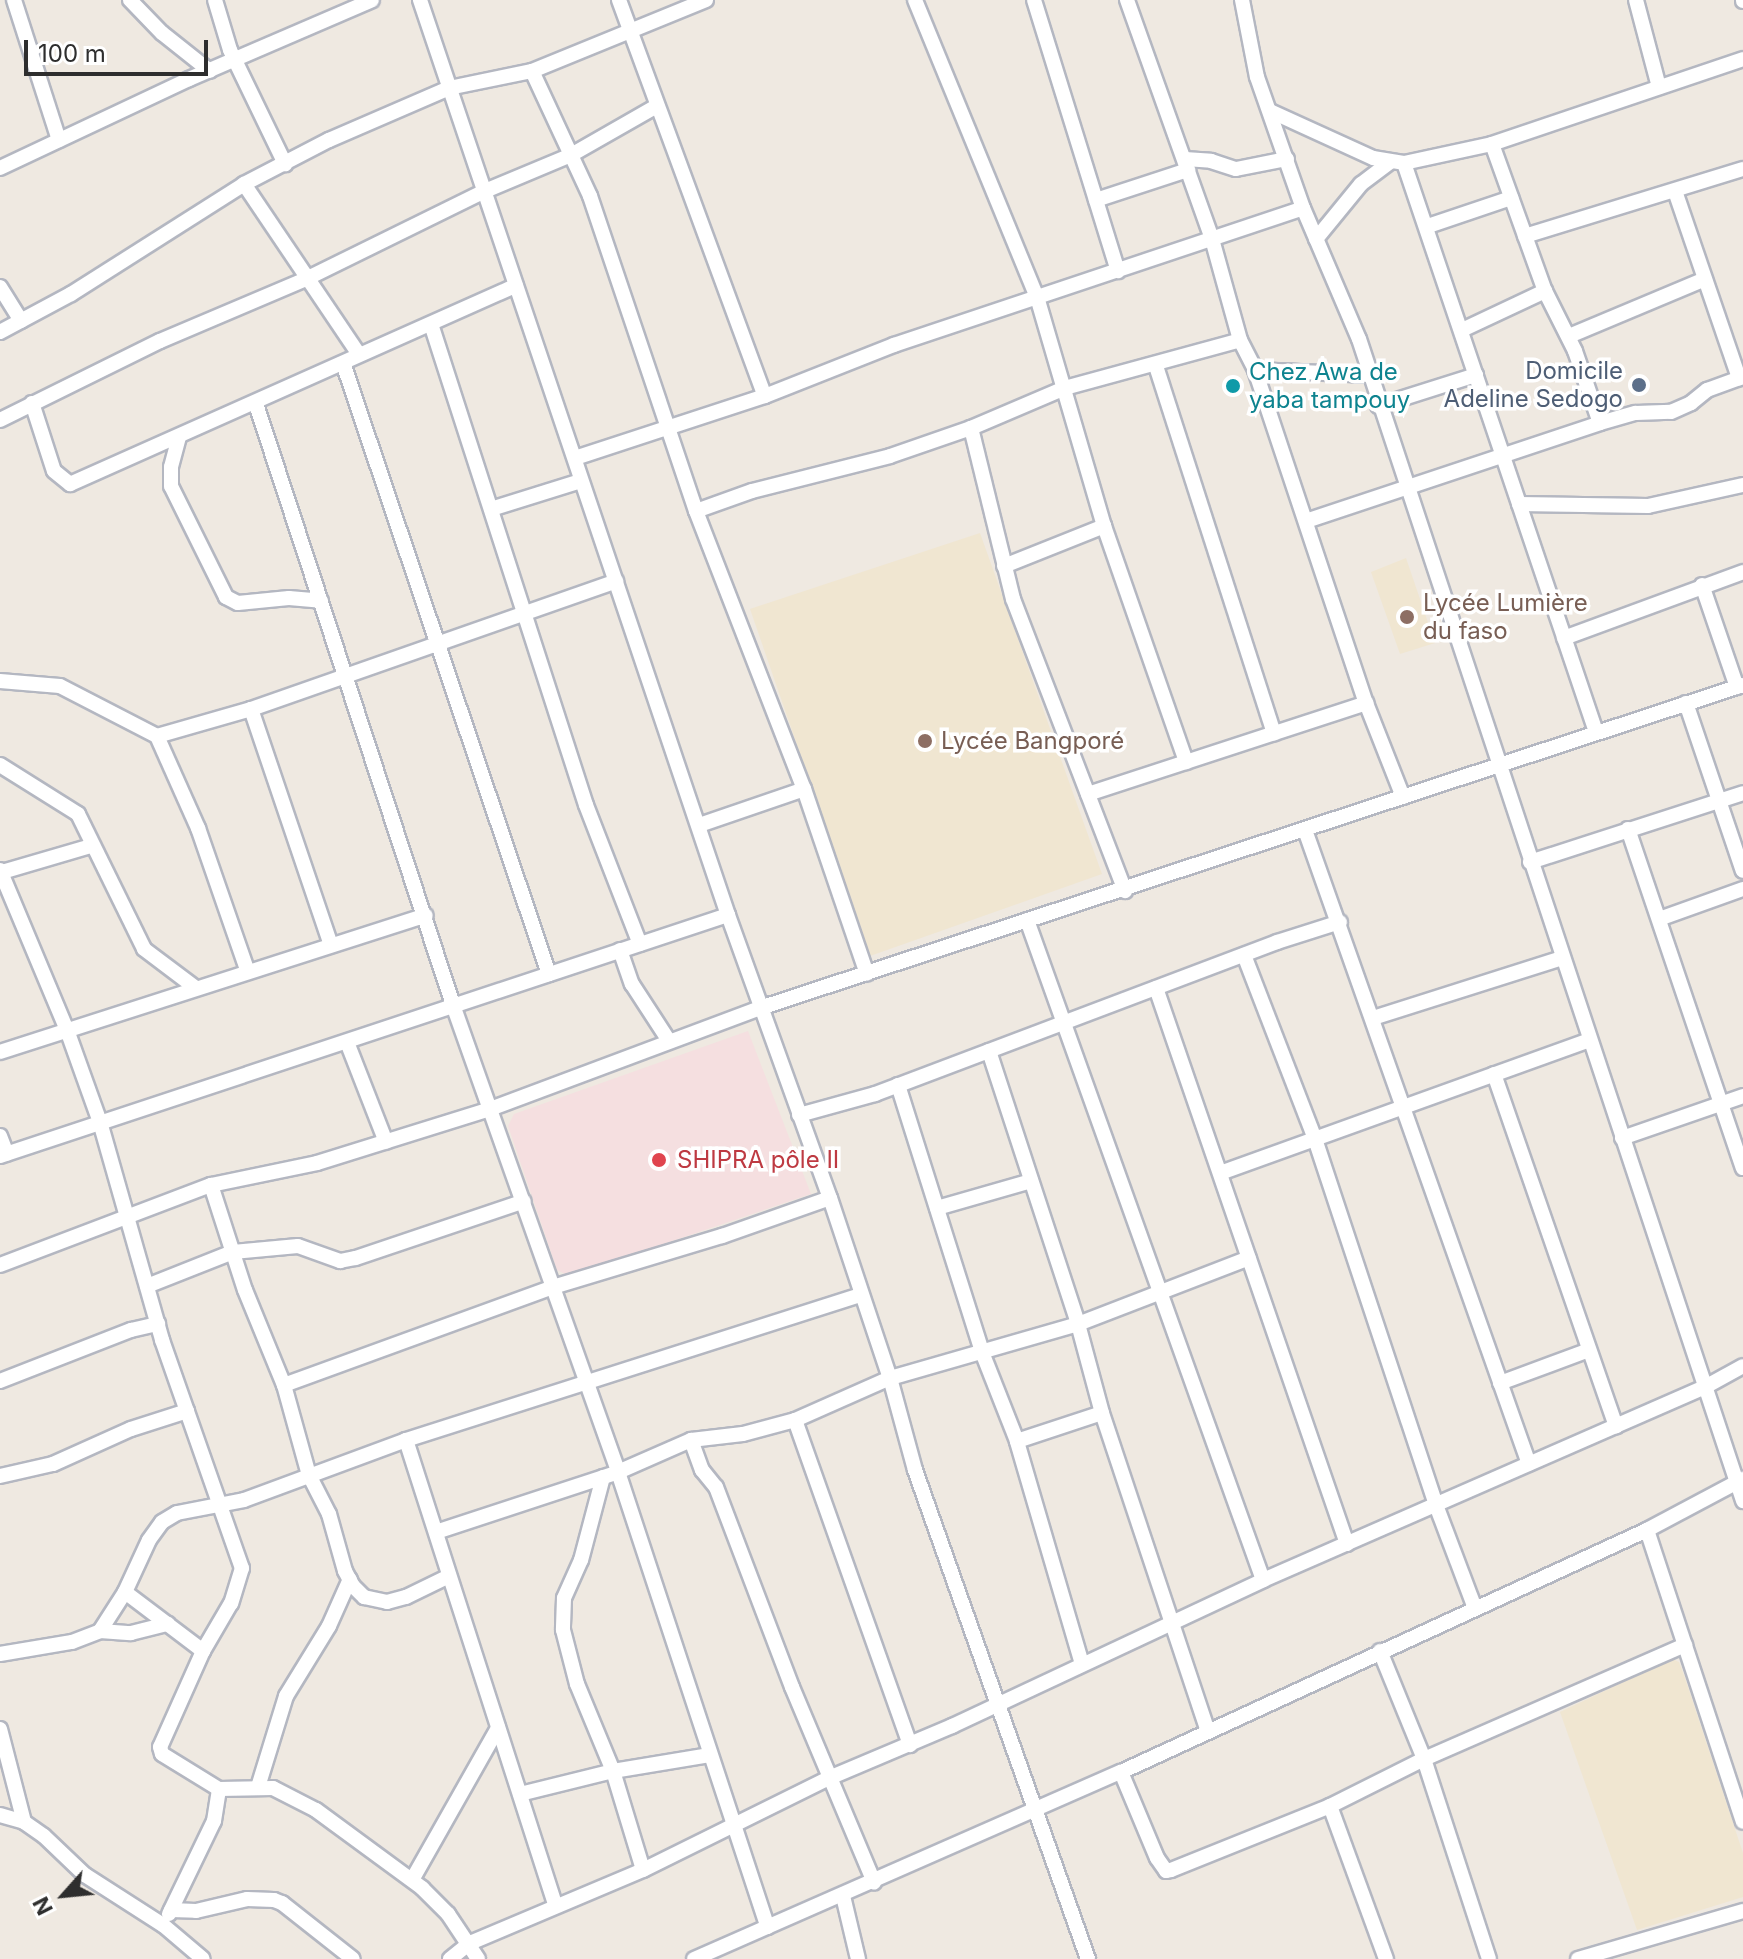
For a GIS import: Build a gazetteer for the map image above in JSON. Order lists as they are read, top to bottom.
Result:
{
  "places": [
    "Domicile Adeline Sedogo",
    "Chez Awa de yaba tampouy",
    "Lycée Lumière du faso",
    "Lycée Bangporé",
    "SHIPRA pôle II"
  ],
  "scale_bar": "100 m",
  "north": "bottom left"
}
